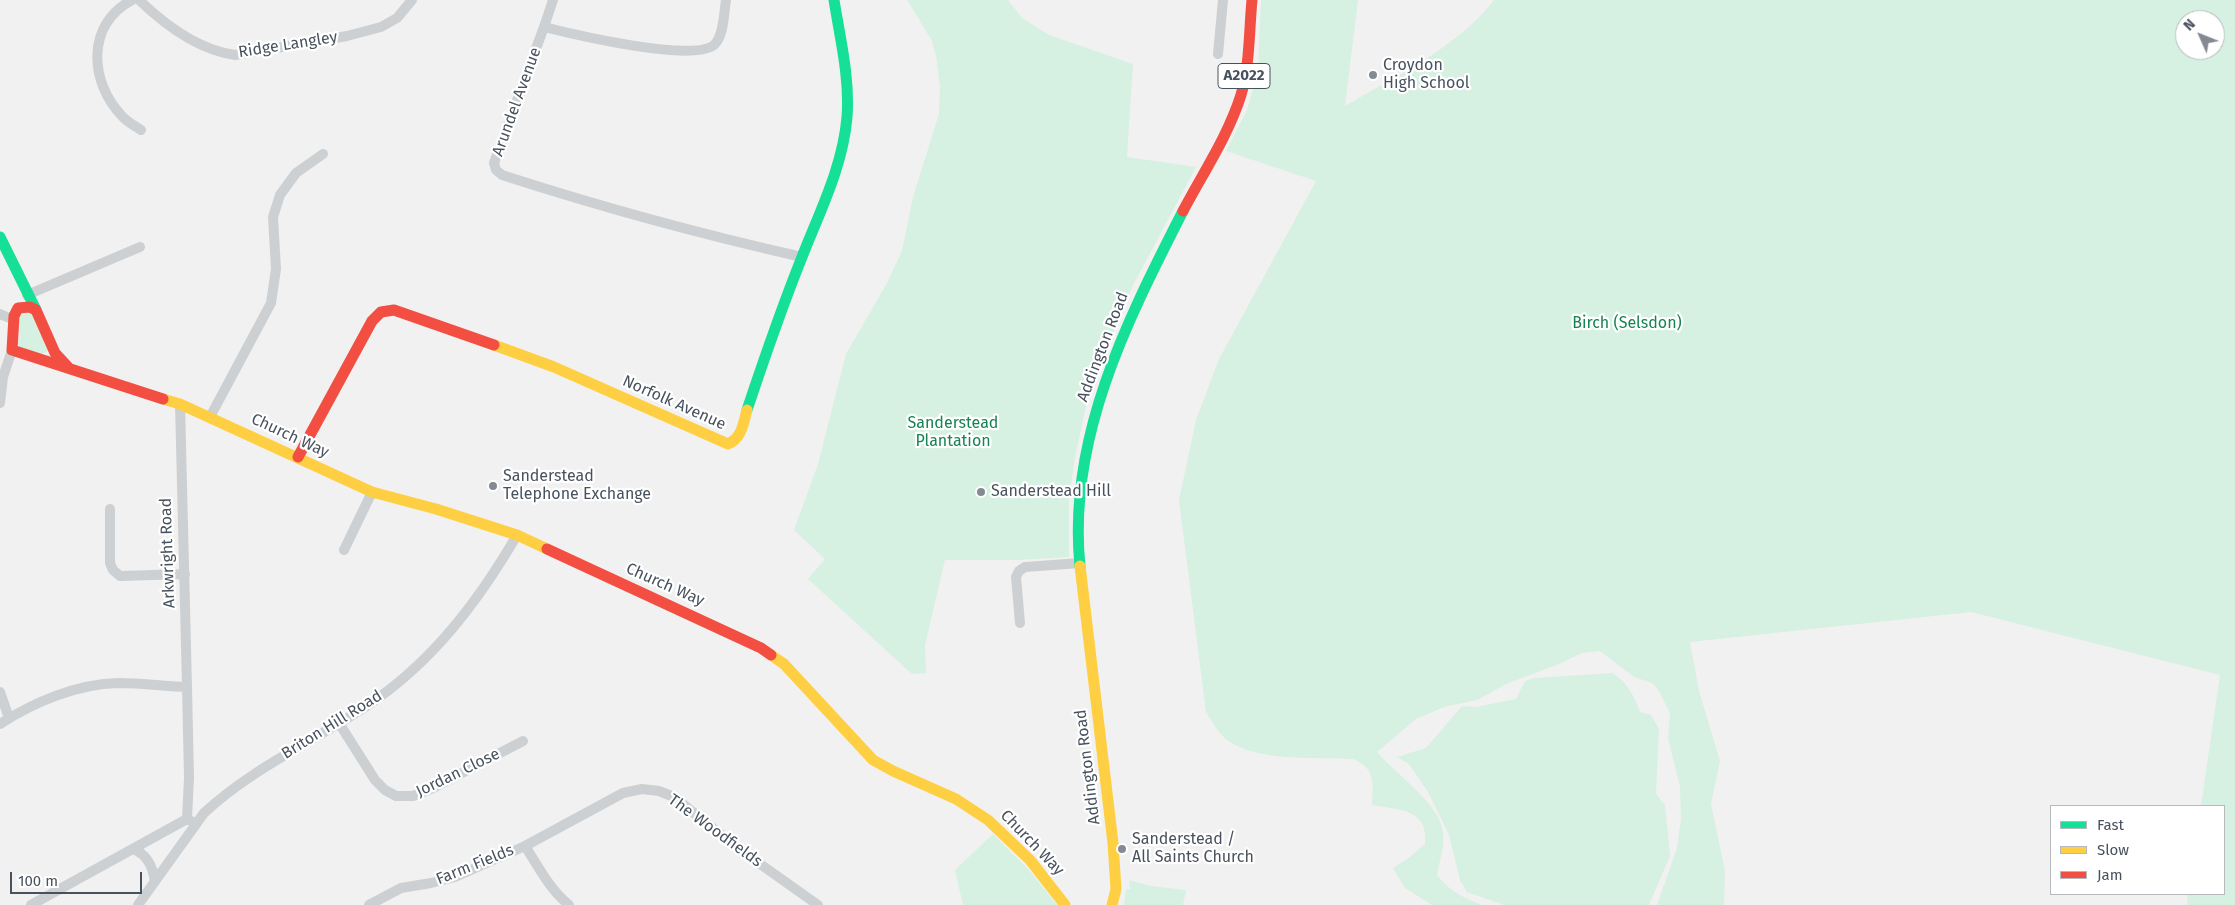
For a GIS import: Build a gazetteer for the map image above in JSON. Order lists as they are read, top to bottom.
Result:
{
  "streets": {
    "street": [
      "Ridge Langley",
      "A2022",
      "Arundel Avenue",
      "Addington Road",
      "Norfolk Avenue",
      "Church Way",
      "Arkwright Road",
      "Briton Hill Road",
      "Jordan Close",
      "The Woodfields",
      "Farm Fields"
    ]
  },
  "crossings": [
    ["Arundel Avenue", "Norfolk Avenue"],
    ["Norfolk Avenue", "Church Way"],
    ["Church Way", "Arkwright Road"],
    ["Church Way", "Briton Hill Road"],
    ["Arkwright Road", "Briton Hill Road"],
    ["Briton Hill Road", "Jordan Close"],
    ["The Woodfields", "Farm Fields"]
  ],
  "parks": ["Birch (Selsdon)", "Sanderstead Plantation"],
  "places": [
    "Croydon High School",
    "Sanderstead Telephone Exchange",
    "Sanderstead Hill",
    "Sanderstead / All Saints Church"
  ],
  "legend": ["Fast", "Slow", "Jam"],
  "scale_bar": "100 m",
  "north": "top left"
}
